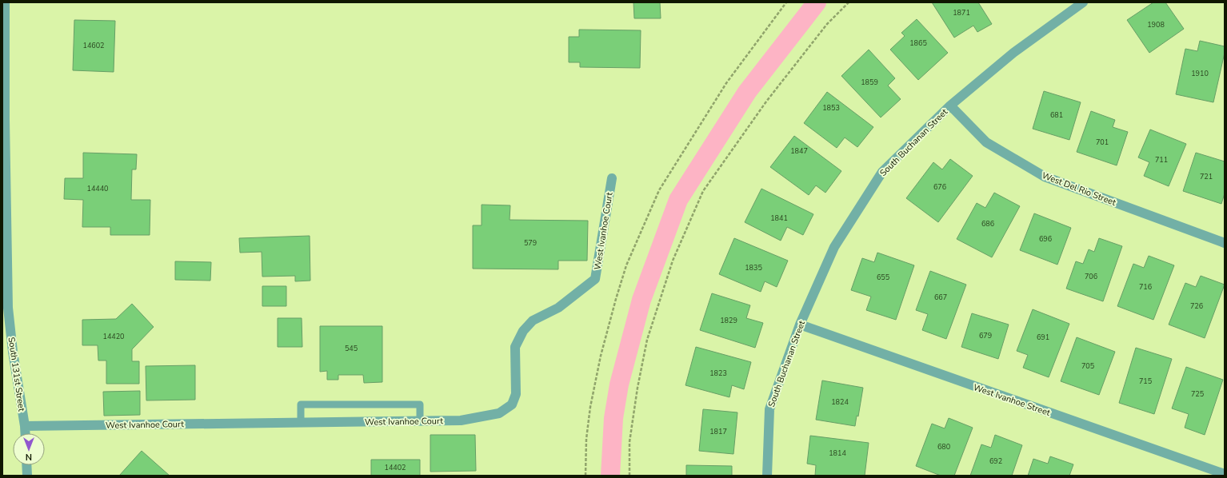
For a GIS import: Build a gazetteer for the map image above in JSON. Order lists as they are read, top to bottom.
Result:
{
  "streets": {
    "street": [
      "South Buchanan Street",
      "West Del Rio Street",
      "West Ivanhoe Court",
      "South 131st Street",
      "West Ivanhoe Street"
    ]
  },
  "crossings": [
    ["South Buchanan Street", "West Del Rio Street"],
    ["South Buchanan Street", "West Ivanhoe Street"],
    ["West Ivanhoe Court", "South 131st Street"]
  ],
  "house_numbers": [
    "1871",
    "1908",
    "1865",
    "14602",
    "1910",
    "1859",
    "1853",
    "681",
    "701",
    "1847",
    "711",
    "721",
    "676",
    "14440",
    "1841",
    "686",
    "696",
    "579",
    "1835",
    "706",
    "655",
    "716",
    "667",
    "726",
    "1829",
    "679",
    "14420",
    "691",
    "545",
    "705",
    "1823",
    "715",
    "725",
    "1824",
    "1817",
    "680",
    "1814",
    "692",
    "14402"
  ],
  "north": "bottom"
}
